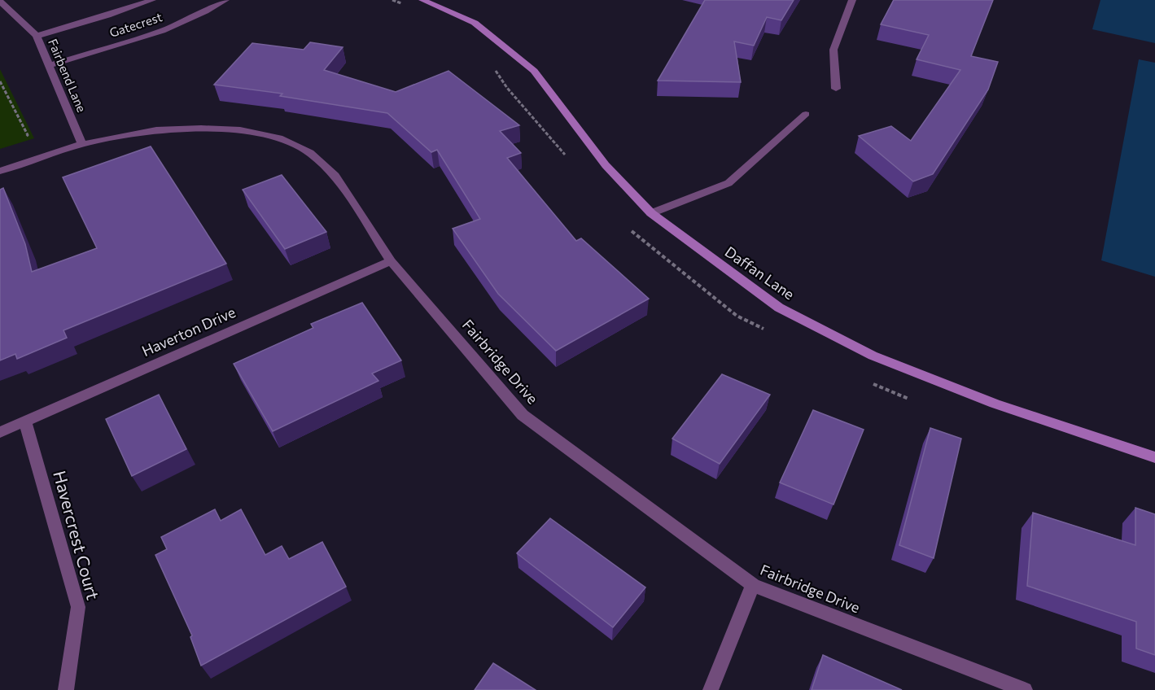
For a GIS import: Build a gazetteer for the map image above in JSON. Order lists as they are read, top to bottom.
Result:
{
  "streets": {
    "street": [
      "Gatecrest",
      "Fairbend Lane",
      "Daffan Lane",
      "Haverton Drive",
      "Fairbridge Drive",
      "Havercrest Court"
    ]
  },
  "crossings": [
    ["Gatecrest", "Fairbend Lane"],
    ["Fairbend Lane", "Fairbridge Drive"],
    ["Haverton Drive", "Fairbridge Drive"],
    ["Haverton Drive", "Havercrest Court"]
  ]
}
